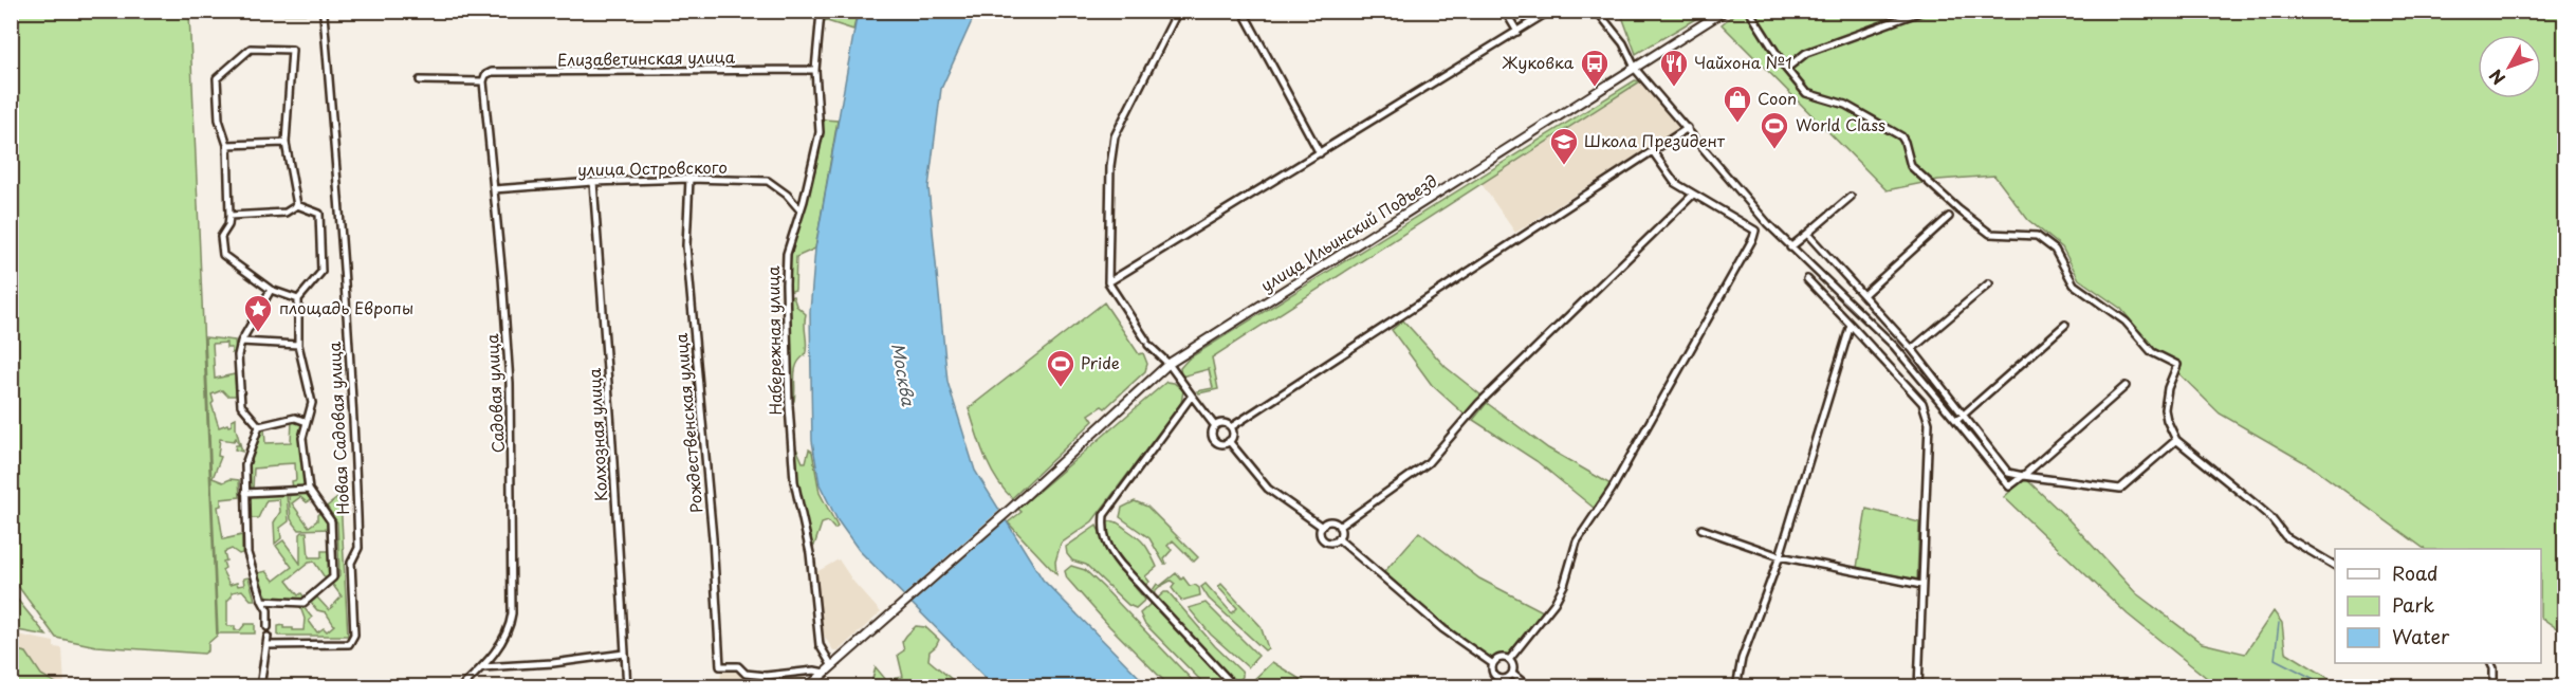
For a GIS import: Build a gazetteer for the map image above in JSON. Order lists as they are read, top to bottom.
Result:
{
  "streets": {
    "main road": ["улица Ильинский Подъезд"],
    "street": [
      "Елизаветинская улица",
      "улица Островского",
      "Набережная улица",
      "Садовая улица",
      "Рождественская улица",
      "Новая Садовая улица",
      "Колхозная улица"
    ]
  },
  "crossings": [
    ["Елизаветинская улица", "Набережная улица"],
    ["Елизаветинская улица", "Садовая улица"],
    ["улица Островского", "Набережная улица"],
    ["улица Островского", "Садовая улица"],
    ["улица Островского", "Рождественская улица"],
    ["улица Островского", "Колхозная улица"],
    ["улица Ильинский Подъезд", "Набережная улица"],
    ["улица Ильинский Подъезд", "Рождественская улица"]
  ],
  "water": ["Москва"],
  "places": {
    "bus stop": ["Жуковка"],
    "restaurant": ["Чайхона №1"],
    "shop": ["Coon"],
    "sports": ["World Class", "Pride"],
    "school or university": ["Школа Президент"],
    "place": ["площадь Европы"]
  },
  "legend": ["Road", "Park", "Water"],
  "north": "bottom left"
}
